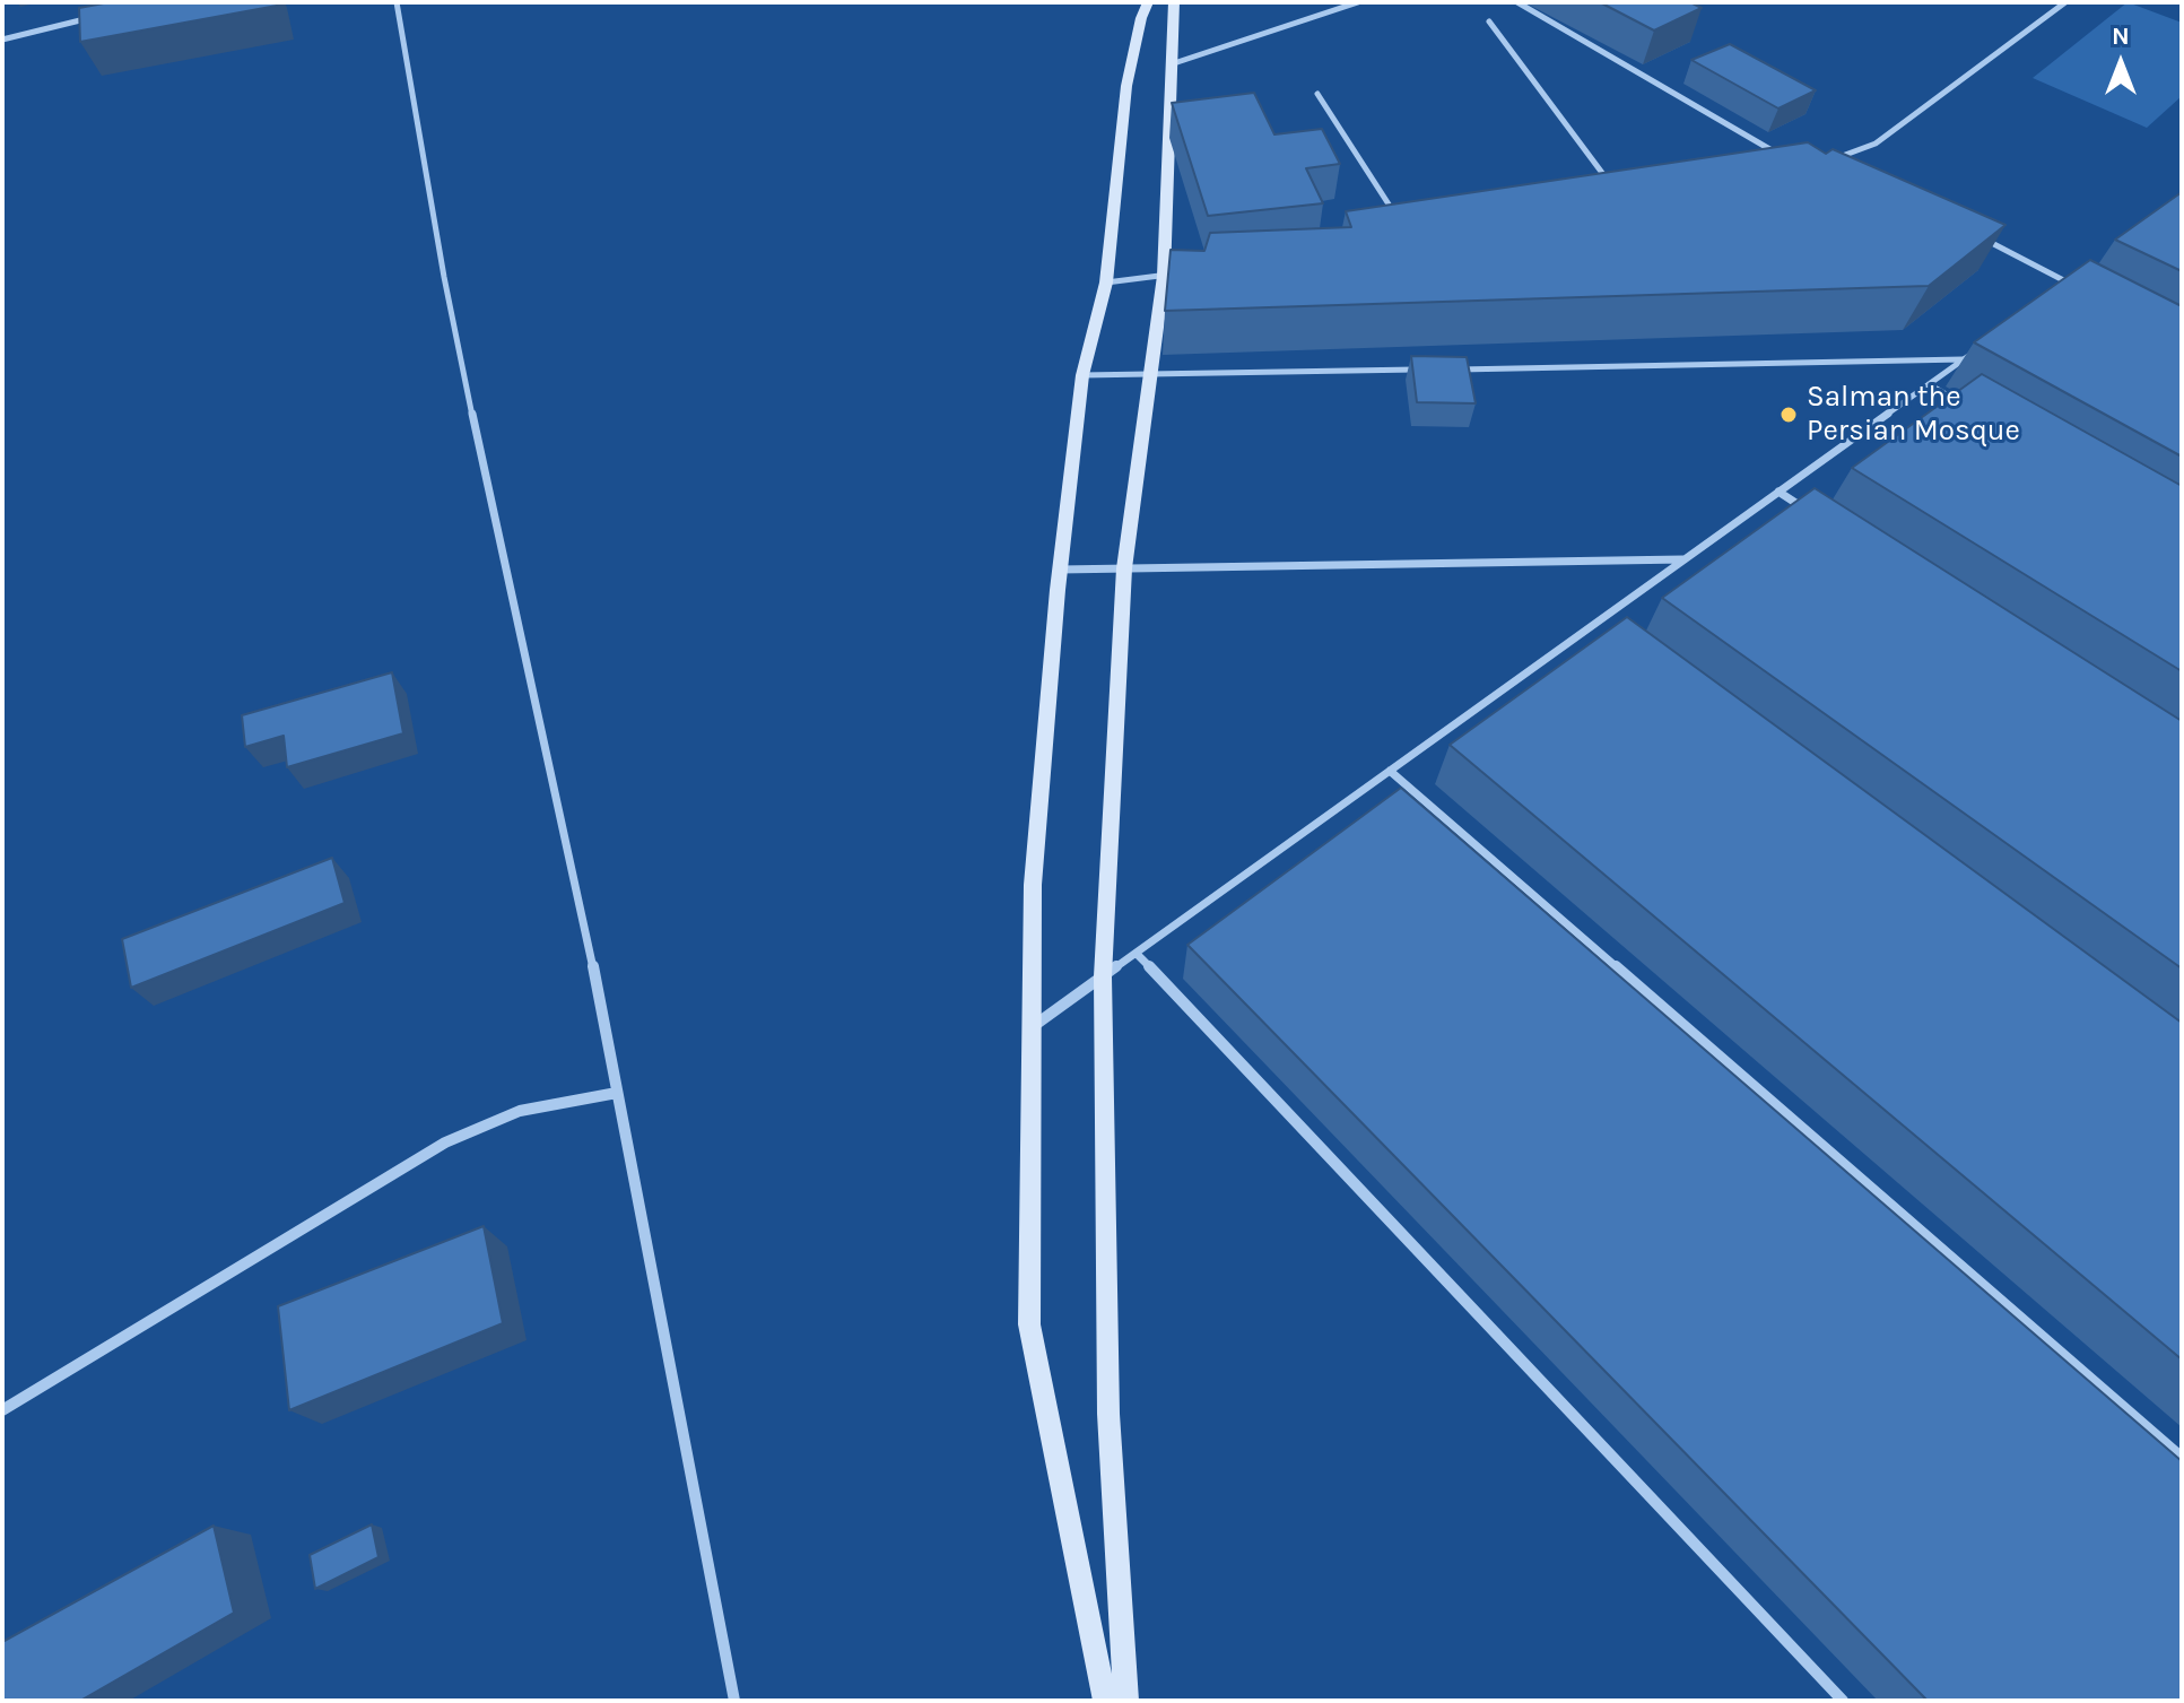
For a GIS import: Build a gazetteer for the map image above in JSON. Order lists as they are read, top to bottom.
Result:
{
  "places": ["Salman the Persian Mosque"],
  "north": "top"
}
